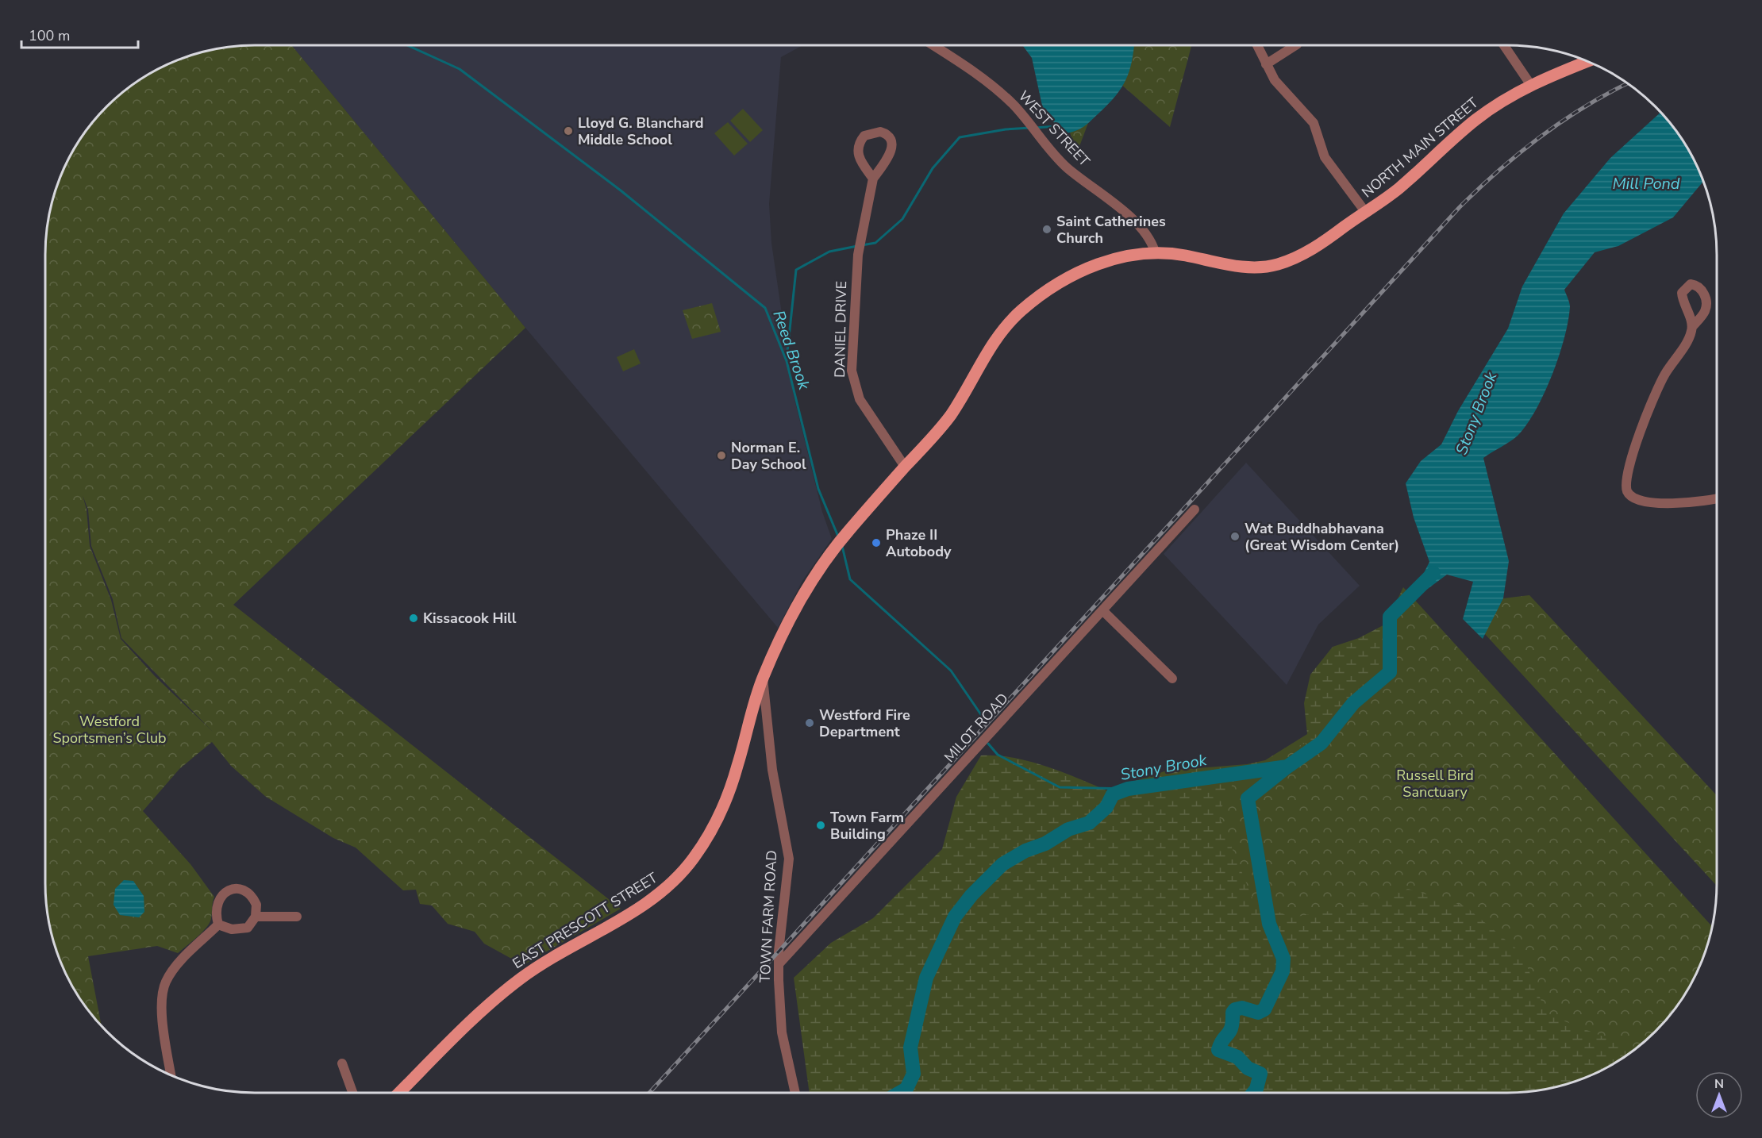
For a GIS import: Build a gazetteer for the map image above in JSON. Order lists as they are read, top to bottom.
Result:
{
  "streets": {
    "main road": ["NORTH MAIN STREET", "EAST PRESCOTT STREET"],
    "street": [
      "WEST STREET",
      "DANIEL DRIVE",
      "MILOT ROAD",
      "TOWN FARM ROAD"
    ]
  },
  "crossings": [
    ["WEST STREET", "NORTH MAIN STREET"],
    ["NORTH MAIN STREET", "DANIEL DRIVE"],
    ["NORTH MAIN STREET", "EAST PRESCOTT STREET"],
    ["DANIEL DRIVE", "EAST PRESCOTT STREET"],
    ["MILOT ROAD", "TOWN FARM ROAD"],
    ["TOWN FARM ROAD", "EAST PRESCOTT STREET"]
  ],
  "water": ["Mill Pond", "Reed Brook", "Stony Brook"],
  "parks": ["Westford Sportsmen’s Club", "Russell Bird Sanctuary"],
  "places": [
    "Lloyd G. Blanchard Middle School",
    "Saint Catherines Church",
    "Norman E. Day School",
    "Wat Buddhabhavana (Great Wisdom Center)",
    "Phaze II Autobody",
    "Kissacook Hill",
    "Westford Fire Department",
    "Town Farm Building"
  ],
  "scale_bar": "100 m",
  "north": "top"
}
